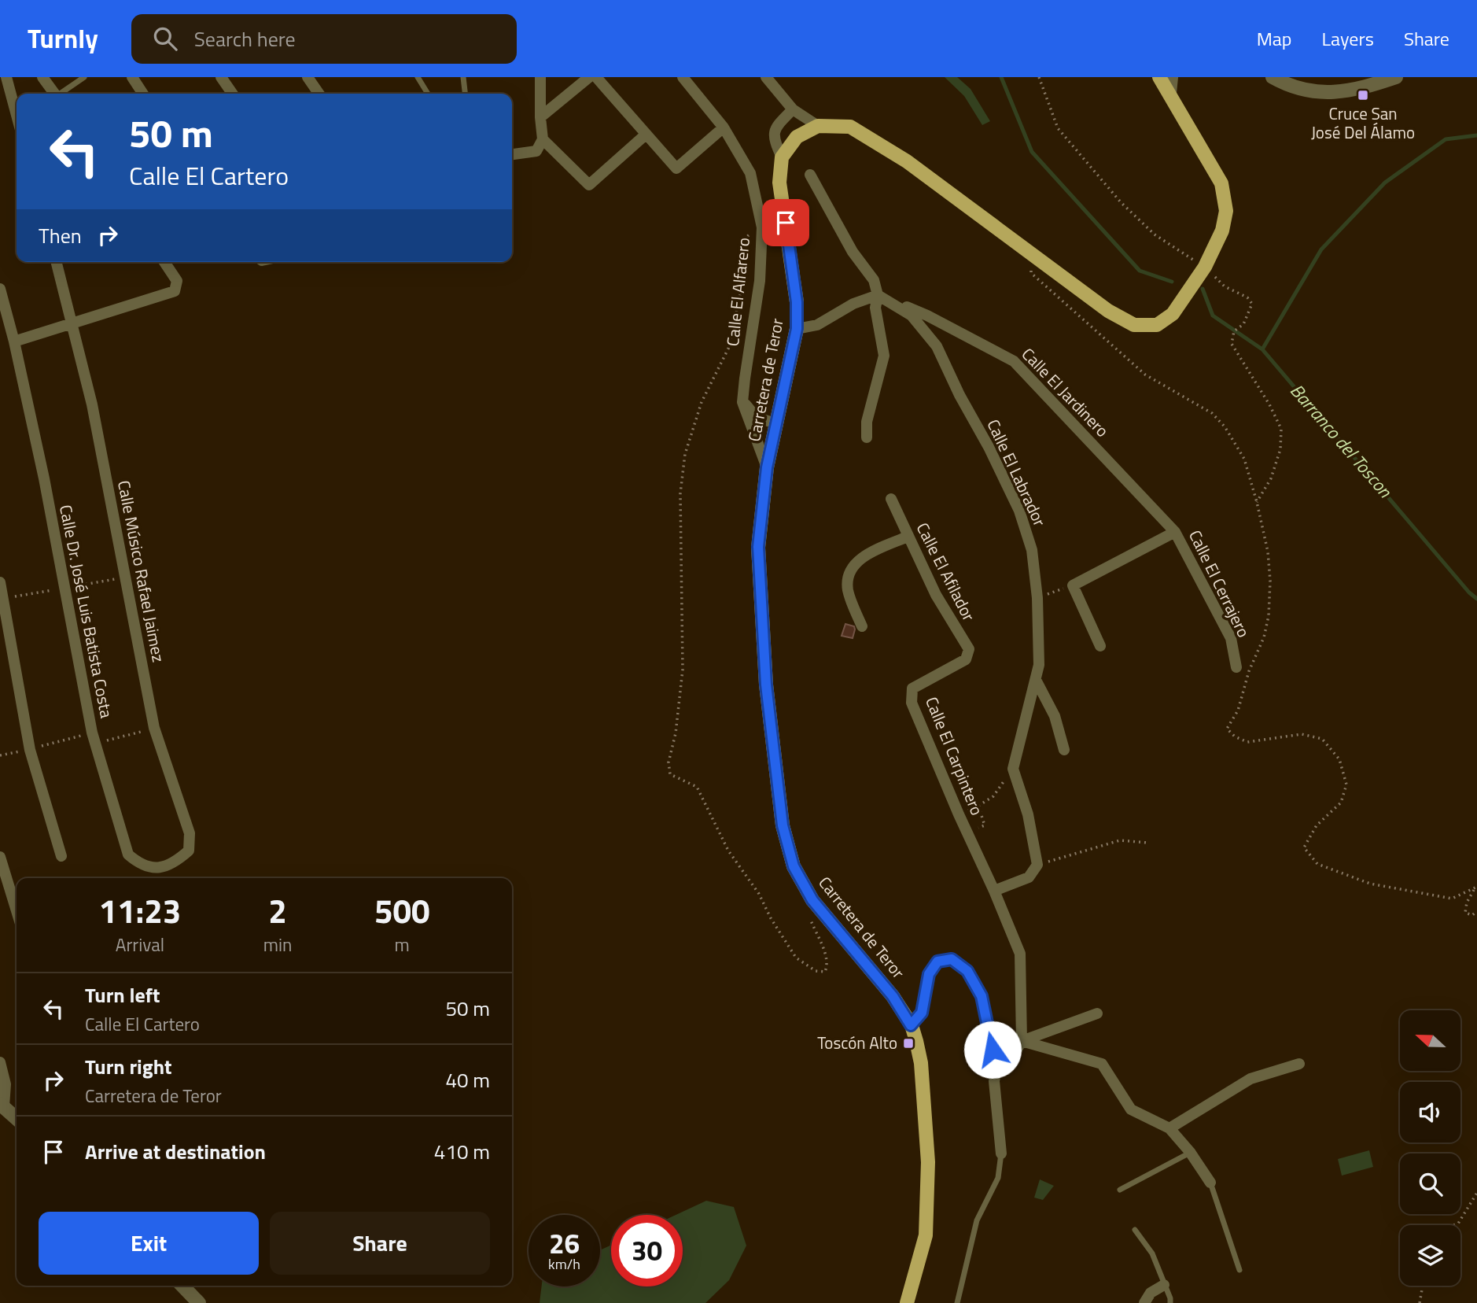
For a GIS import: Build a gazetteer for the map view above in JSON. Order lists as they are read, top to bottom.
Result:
{
  "streets": {
    "main road": ["Carretera de Teror"],
    "street": [
      "Calle El Alfarero",
      "Calle El Jardinero",
      "Calle El Labrador",
      "Calle Músico Rafael Jaimez",
      "Calle El Afilador",
      "Calle El Cerrajero",
      "Calle Dr. José Luis Batista Costa",
      "Calle El Carpintero"
    ]
  },
  "crossings": [
    ["Calle El Alfarero", "Carretera de Teror"],
    ["Calle El Jardinero", "Calle El Labrador"],
    ["Calle El Jardinero", "Calle El Cerrajero"],
    ["Calle Músico Rafael Jaimez", "Calle Dr. José Luis Batista Costa"],
    ["Calle El Afilador", "Calle El Carpintero"]
  ],
  "water": ["Barranco del Toscon"],
  "places": {
    "transit": ["Cruce San José Del Álamo", "Toscón Alto"]
  },
  "north": "left",
  "page": {
    "header": "Turnly",
    "search": "Search here",
    "nav": ["Map", "Layers", "Share"],
    "turn": ["50 m", "Calle El Cartero"],
    "then": "Then",
    "eta": [
      "11:23",
      "Arrival",
      "2",
      "min",
      "500",
      "m"
    ],
    "list": [
      {
        "name": "Turn left",
        "note": "Calle El Cartero",
        "value": "50 m"
      },
      {
        "name": "Turn right",
        "note": "Carretera de Teror",
        "value": "40 m"
      },
      {
        "name": "Arrive at destination",
        "value": "410 m"
      }
    ],
    "buttons": ["Exit", "Share"],
    "speed": "26 km/h",
    "limit": "30"
  }
}
